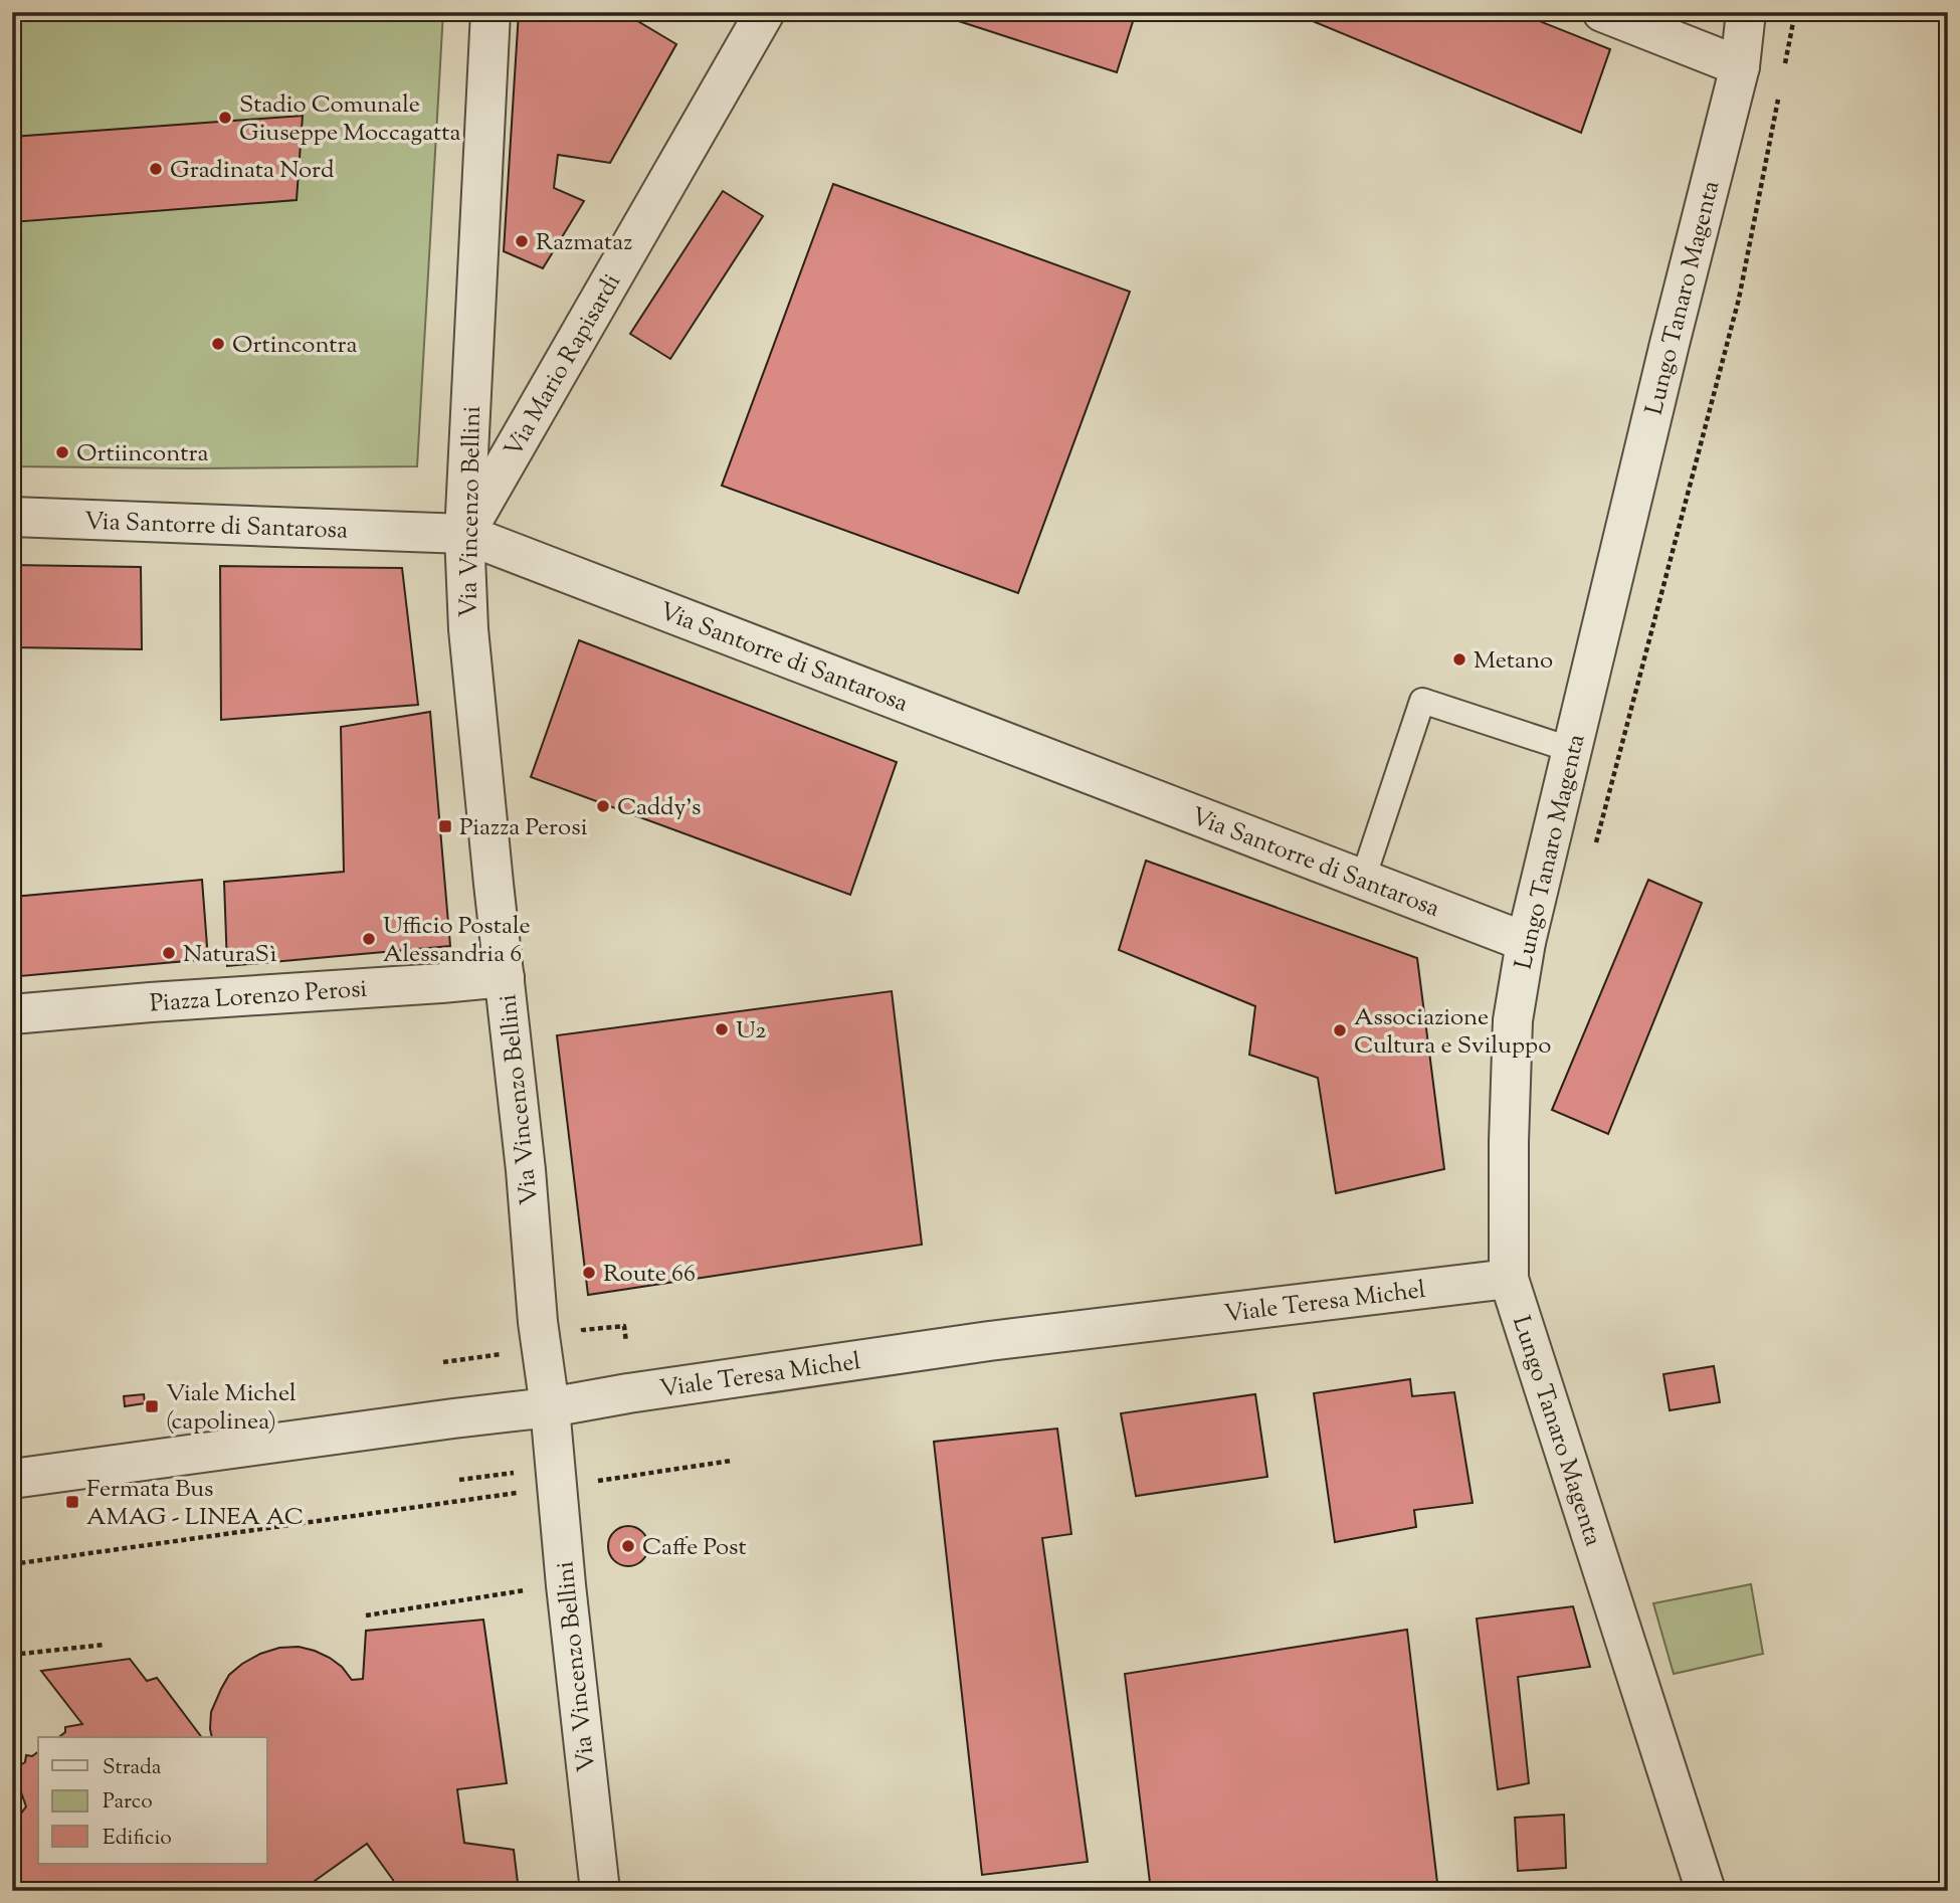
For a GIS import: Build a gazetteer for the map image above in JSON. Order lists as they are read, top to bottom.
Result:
{
  "streets": {
    "street": [
      "Lungo Tanaro Magenta",
      "Via Mario Rapisardi",
      "Via Vincenzo Bellini",
      "Via Santorre di Santarosa",
      "Piazza Lorenzo Perosi",
      "Viale Teresa Michel"
    ]
  },
  "crossings": [
    ["Lungo Tanaro Magenta", "Via Santorre di Santarosa"],
    ["Lungo Tanaro Magenta", "Viale Teresa Michel"],
    ["Via Mario Rapisardi", "Via Vincenzo Bellini"],
    ["Via Mario Rapisardi", "Via Santorre di Santarosa"],
    ["Via Vincenzo Bellini", "Via Santorre di Santarosa"],
    ["Via Vincenzo Bellini", "Piazza Lorenzo Perosi"],
    ["Via Vincenzo Bellini", "Viale Teresa Michel"]
  ],
  "places": {
    "other": [
      "Stadio Comunale Giuseppe Moccagatta",
      "Gradinata Nord",
      "Razmataz",
      "Ortincontra",
      "Ortiincontra",
      "Metano",
      "Caddy's",
      "Ufficio Postale Alessandria 6",
      "NaturaSì",
      "U2",
      "Associazione Cultura e Sviluppo",
      "Route 66",
      "Caffe Post"
    ],
    "transit": ["Piazza Perosi", "Viale Michel (capolinea)", "Fermata Bus AMAG - LINEA AC"]
  },
  "legend": ["Strada", "Parco", "Edificio"]
}
